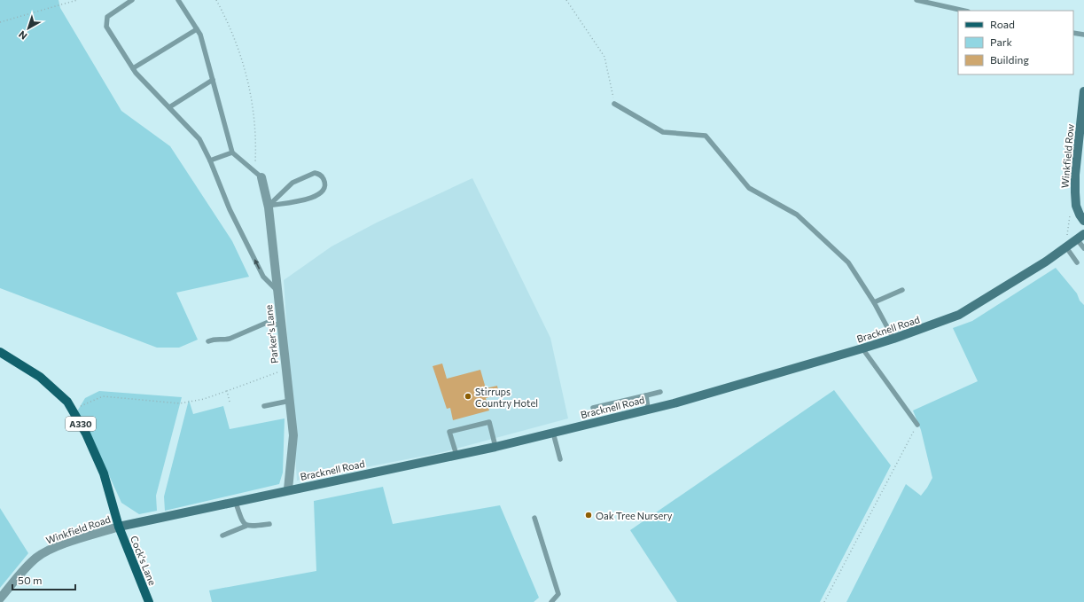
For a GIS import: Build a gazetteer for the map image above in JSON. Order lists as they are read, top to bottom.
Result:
{
  "streets": {
    "main road": [
      "Winkfield Row",
      "Bracknell Road",
      "A330",
      "Cock's Lane"
    ],
    "street": ["Parker's Lane", "Winkfield Road"]
  },
  "crossings": [
    ["Bracknell Road", "Parker's Lane"],
    ["Bracknell Road", "A330"],
    ["Bracknell Road", "Winkfield Road"],
    ["Bracknell Road", "Cock's Lane"],
    ["A330", "Winkfield Road"],
    ["A330", "Cock's Lane"],
    ["Winkfield Road", "Cock's Lane"]
  ],
  "places": ["Stirrups Country Hotel", "Oak Tree Nursery"],
  "legend": ["Road", "Park", "Building"],
  "scale_bar": "50 m",
  "north": "bottom left"
}
